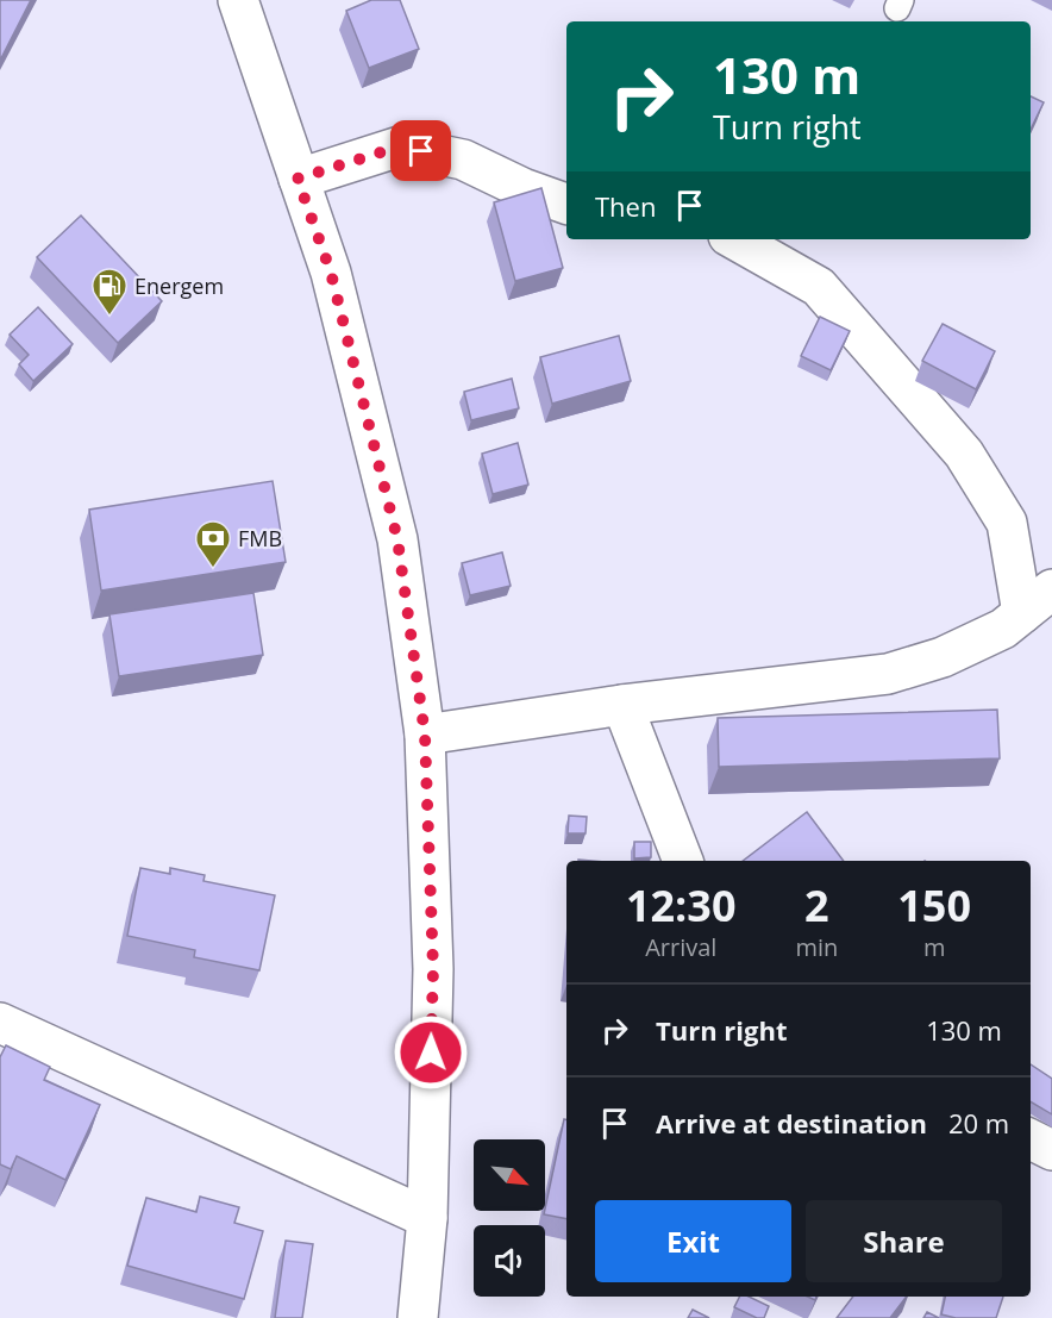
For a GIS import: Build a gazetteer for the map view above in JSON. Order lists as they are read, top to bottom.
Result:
{
  "places": {
    "fuel station": ["Energem"],
    "bank": ["FMB"]
  },
  "north": "bottom right",
  "page": {
    "turn": ["130 m", "Turn right"],
    "then": "Then",
    "eta": [
      "12:30",
      "Arrival",
      "2",
      "min",
      "150",
      "m"
    ],
    "list": [
      {
        "name": "Turn right",
        "value": "130 m"
      },
      {
        "name": "Arrive at destination",
        "value": "20 m"
      }
    ],
    "buttons": ["Exit", "Share"]
  }
}
